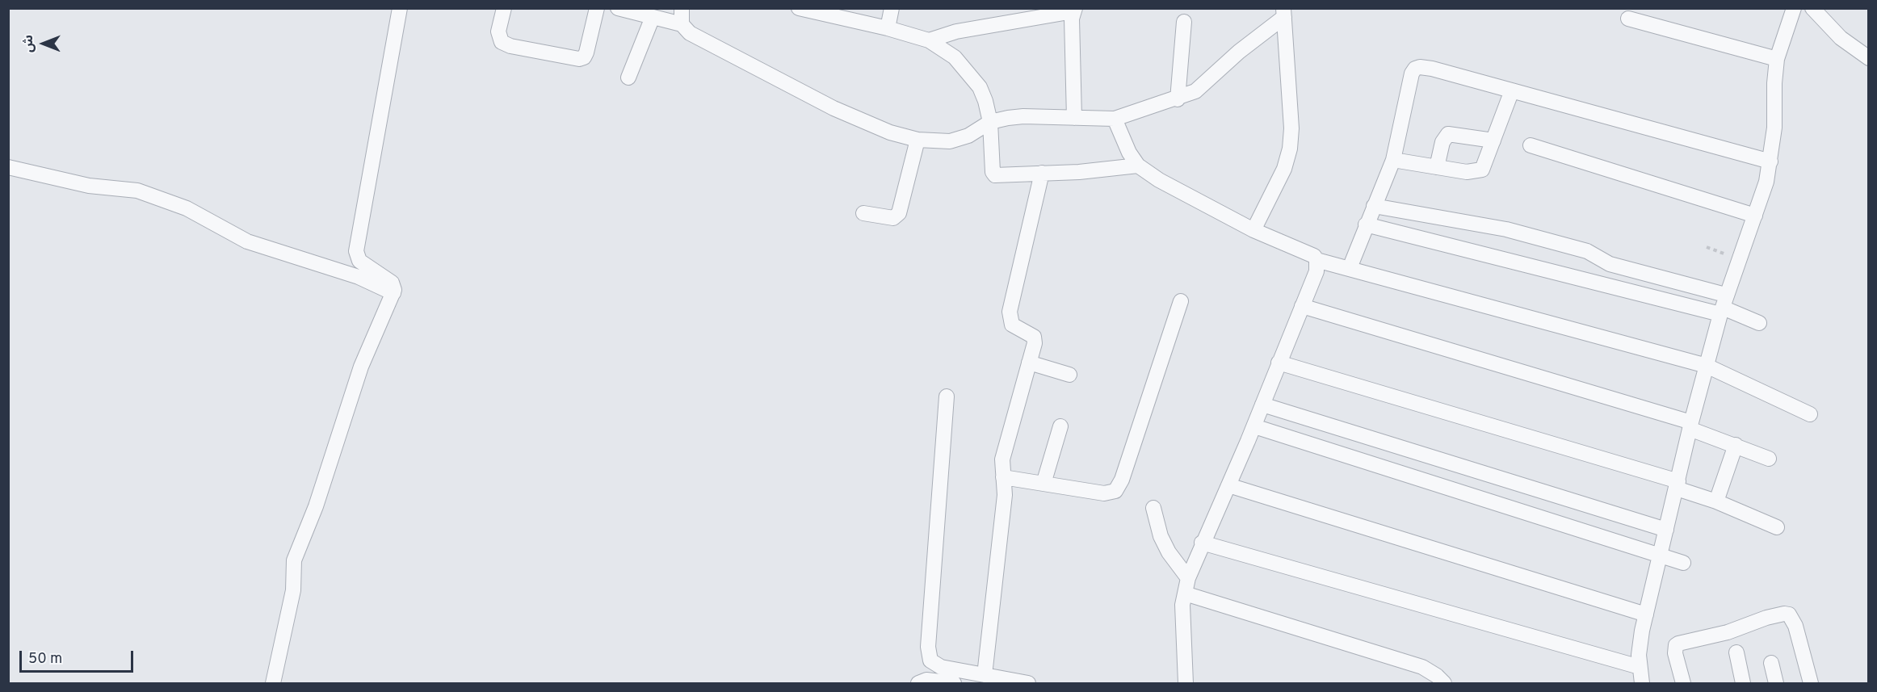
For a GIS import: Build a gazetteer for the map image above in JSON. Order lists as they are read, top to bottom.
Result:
{
  "scale_bar": "50 m",
  "north": "left"
}
